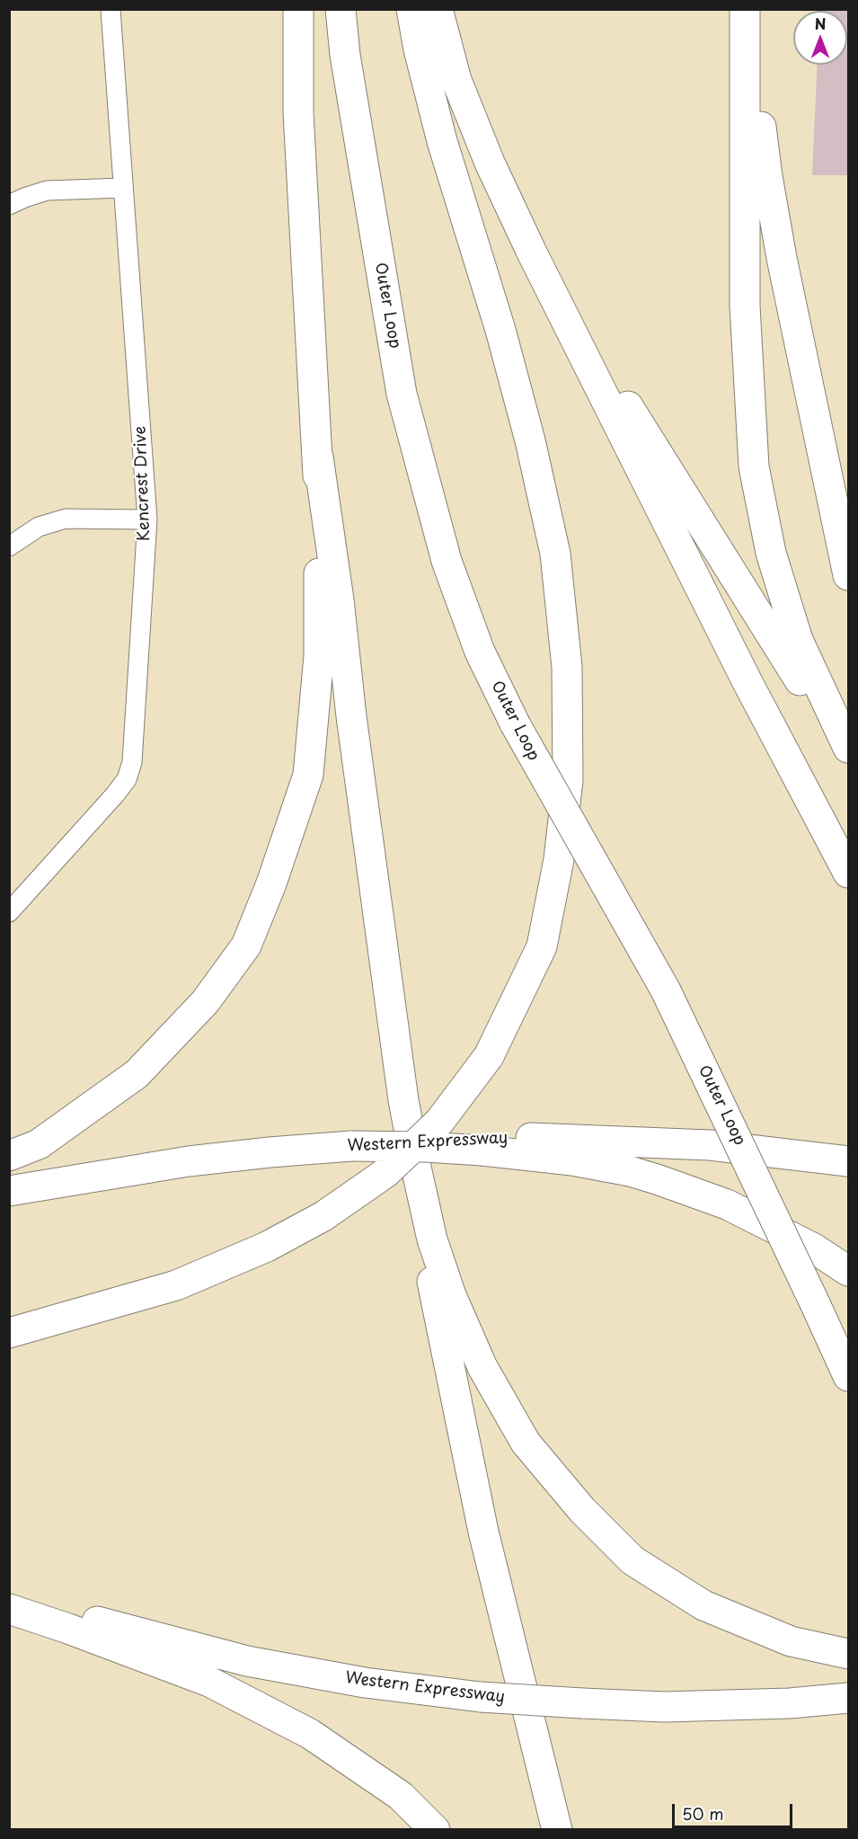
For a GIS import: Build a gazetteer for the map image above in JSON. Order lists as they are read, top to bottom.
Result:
{
  "streets": {
    "highway": ["Outer Loop", "Western Expressway"],
    "street": ["Kencrest Drive"]
  },
  "scale_bar": "50 m",
  "north": "top"
}
